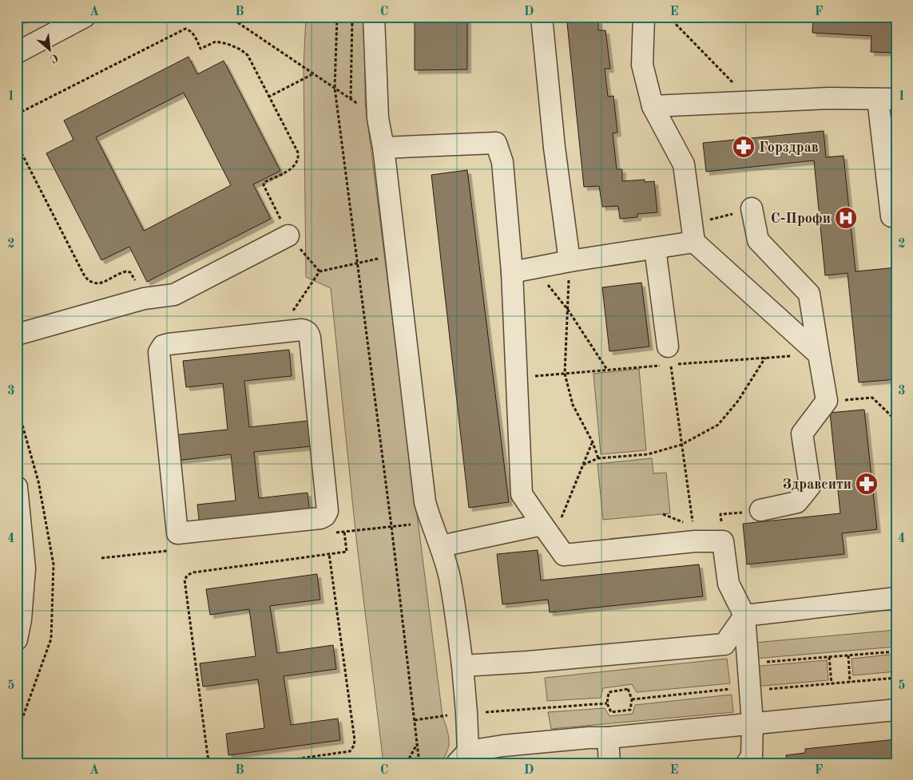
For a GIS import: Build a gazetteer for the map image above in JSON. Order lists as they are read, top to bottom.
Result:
{
  "places": {
    "pharmacy": ["Горздрав", "Здравсити"],
    "hospital": ["С-Профи"]
  },
  "north": "bottom right",
  "grid": {
    "columns": [
      "A",
      "B",
      "C",
      "D",
      "E",
      "F"
    ],
    "rows": [
      "1",
      "2",
      "3",
      "4",
      "5"
    ]
  }
}
